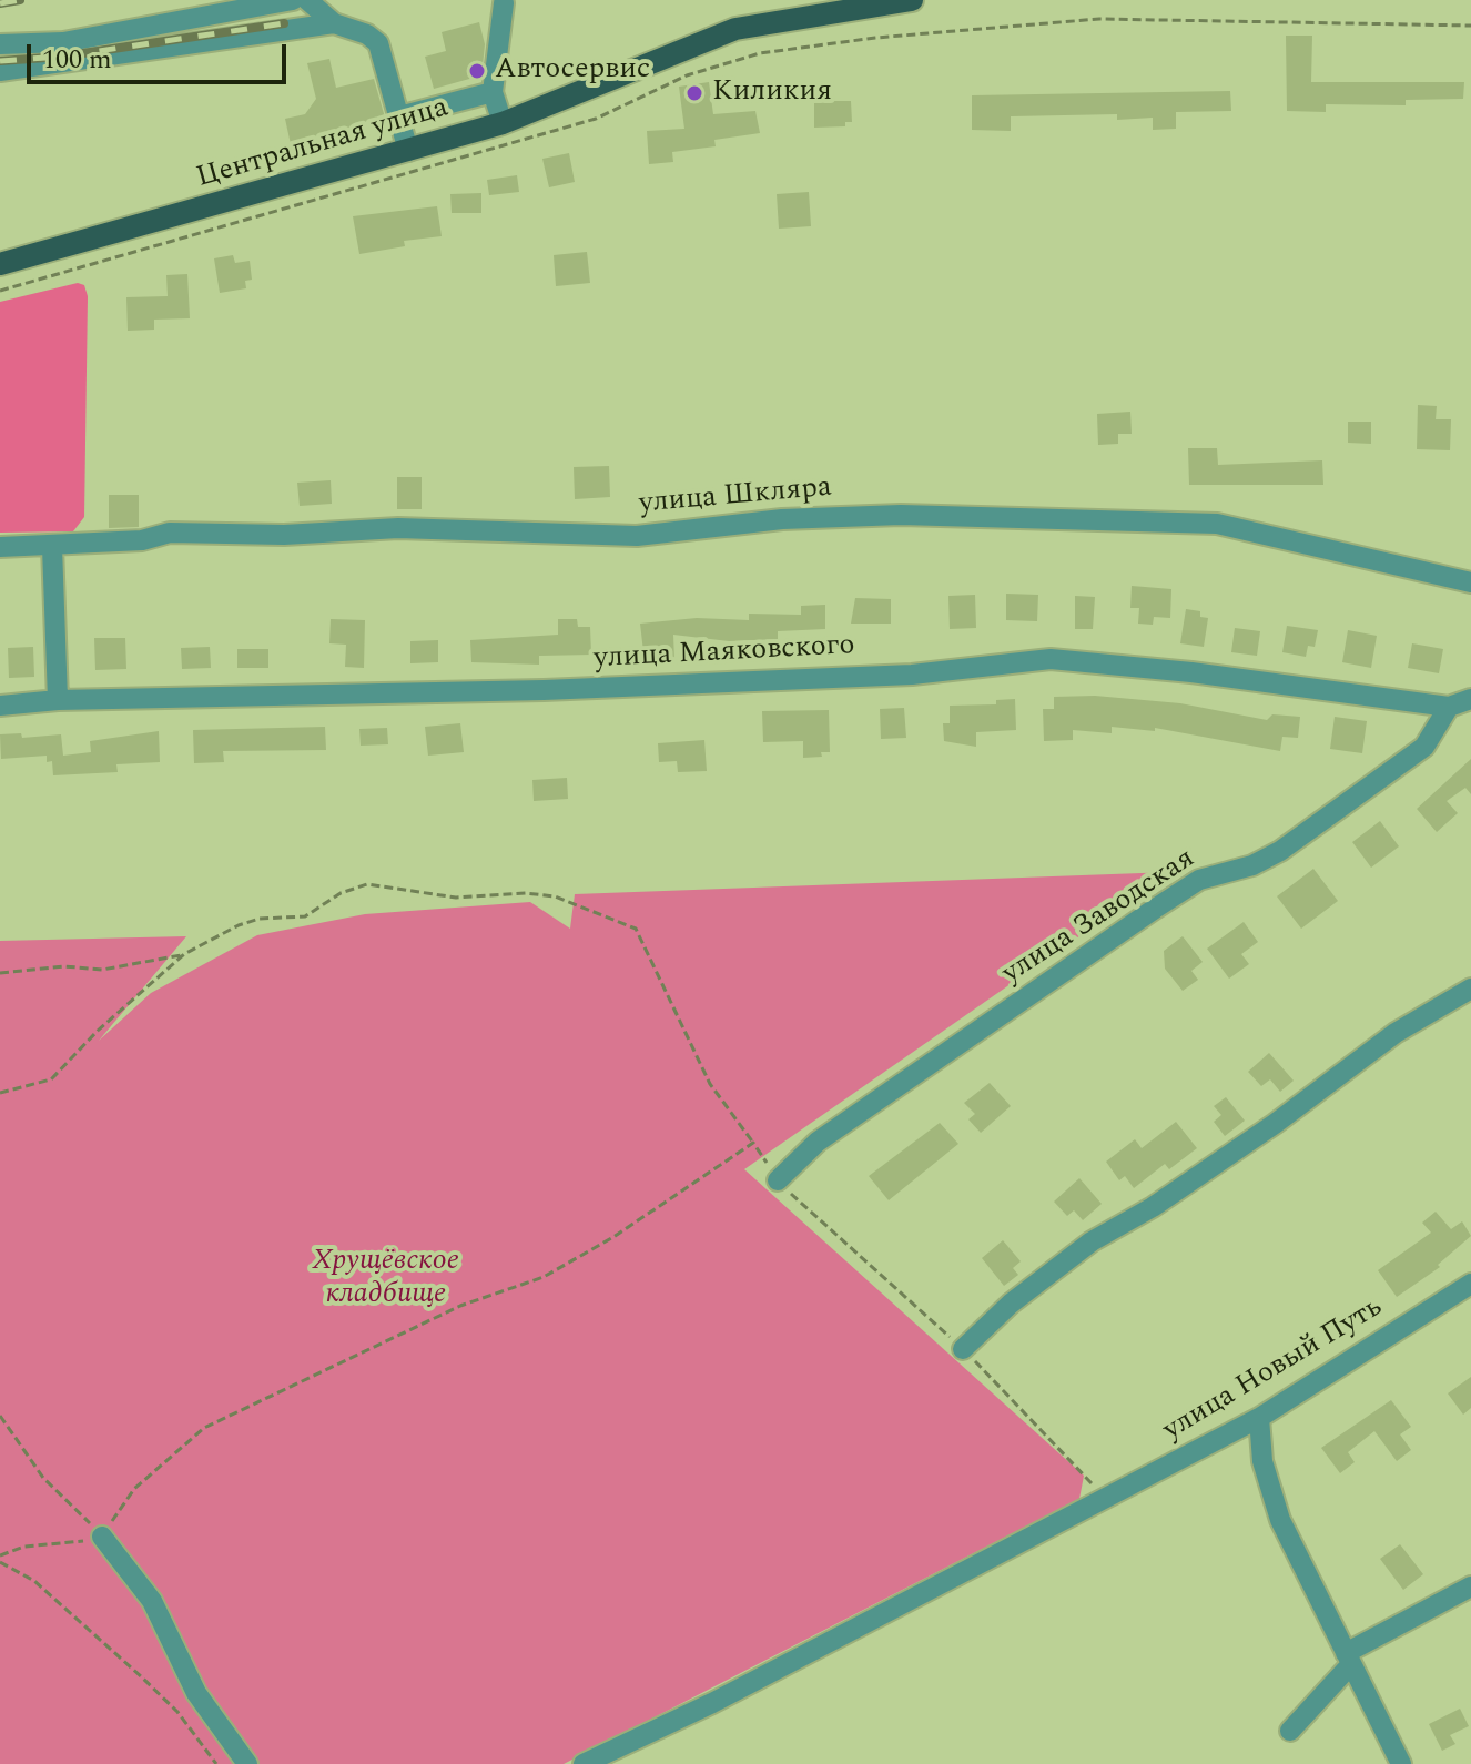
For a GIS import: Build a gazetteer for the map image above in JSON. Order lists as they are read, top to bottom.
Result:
{
  "streets": {
    "main road": ["Центральная улица"],
    "street": [
      "улица Шкляра",
      "улица Маяковского",
      "улица Заводская",
      "улица Новый Путь"
    ]
  },
  "crossings": [
    ["улица Маяковского", "улица Заводская"]
  ],
  "parks": ["Хрущёвское кладбище"],
  "places": ["Автосервис", "Киликия"],
  "scale_bar": "100 m"
}
